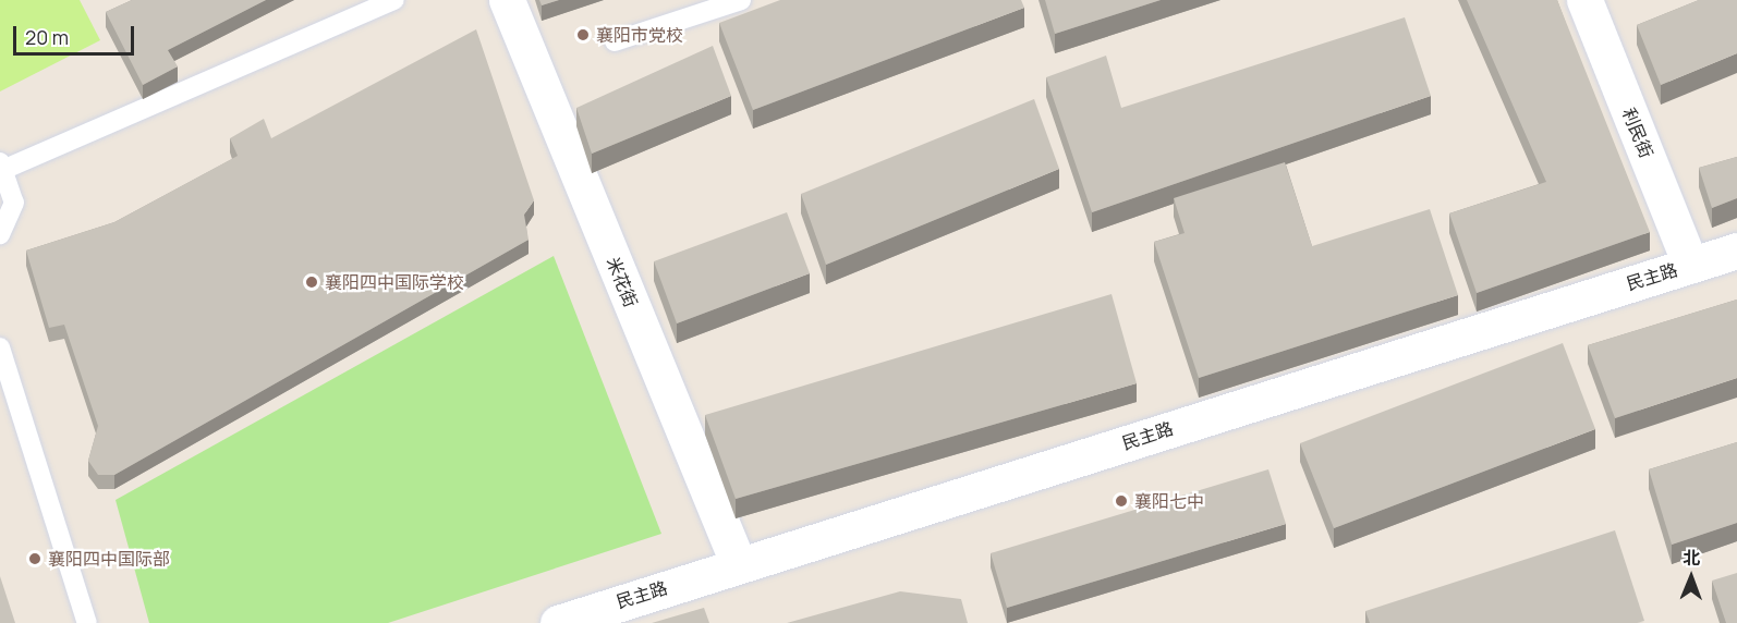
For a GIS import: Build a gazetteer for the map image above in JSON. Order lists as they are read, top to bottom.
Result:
{
  "streets": {
    "street": ["利民街", "民主路", "米花街"]
  },
  "crossings": [
    ["利民街", "民主路"],
    ["民主路", "米花街"]
  ],
  "places": [
    "襄阳市党校",
    "襄阳四中国际学校",
    "襄阳七中",
    "襄阳四中国际部"
  ],
  "scale_bar": "20 m",
  "north": "top"
}
